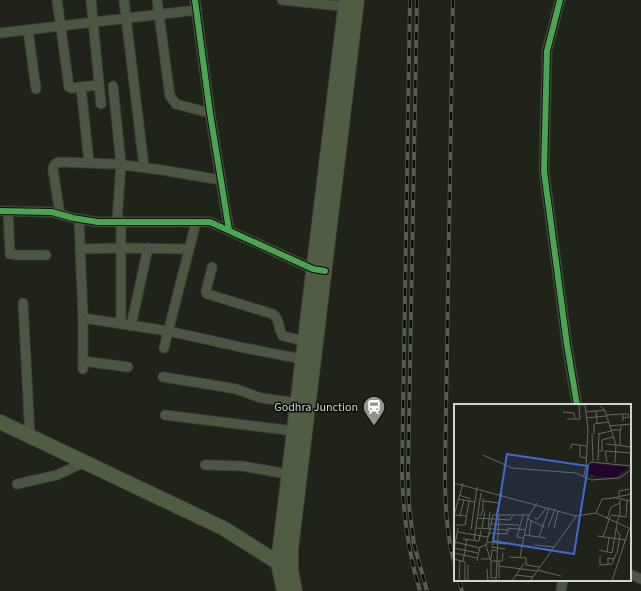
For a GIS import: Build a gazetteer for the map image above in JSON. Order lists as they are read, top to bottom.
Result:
{
  "places": {
    "station": ["Godhra Junction"]
  }
}
